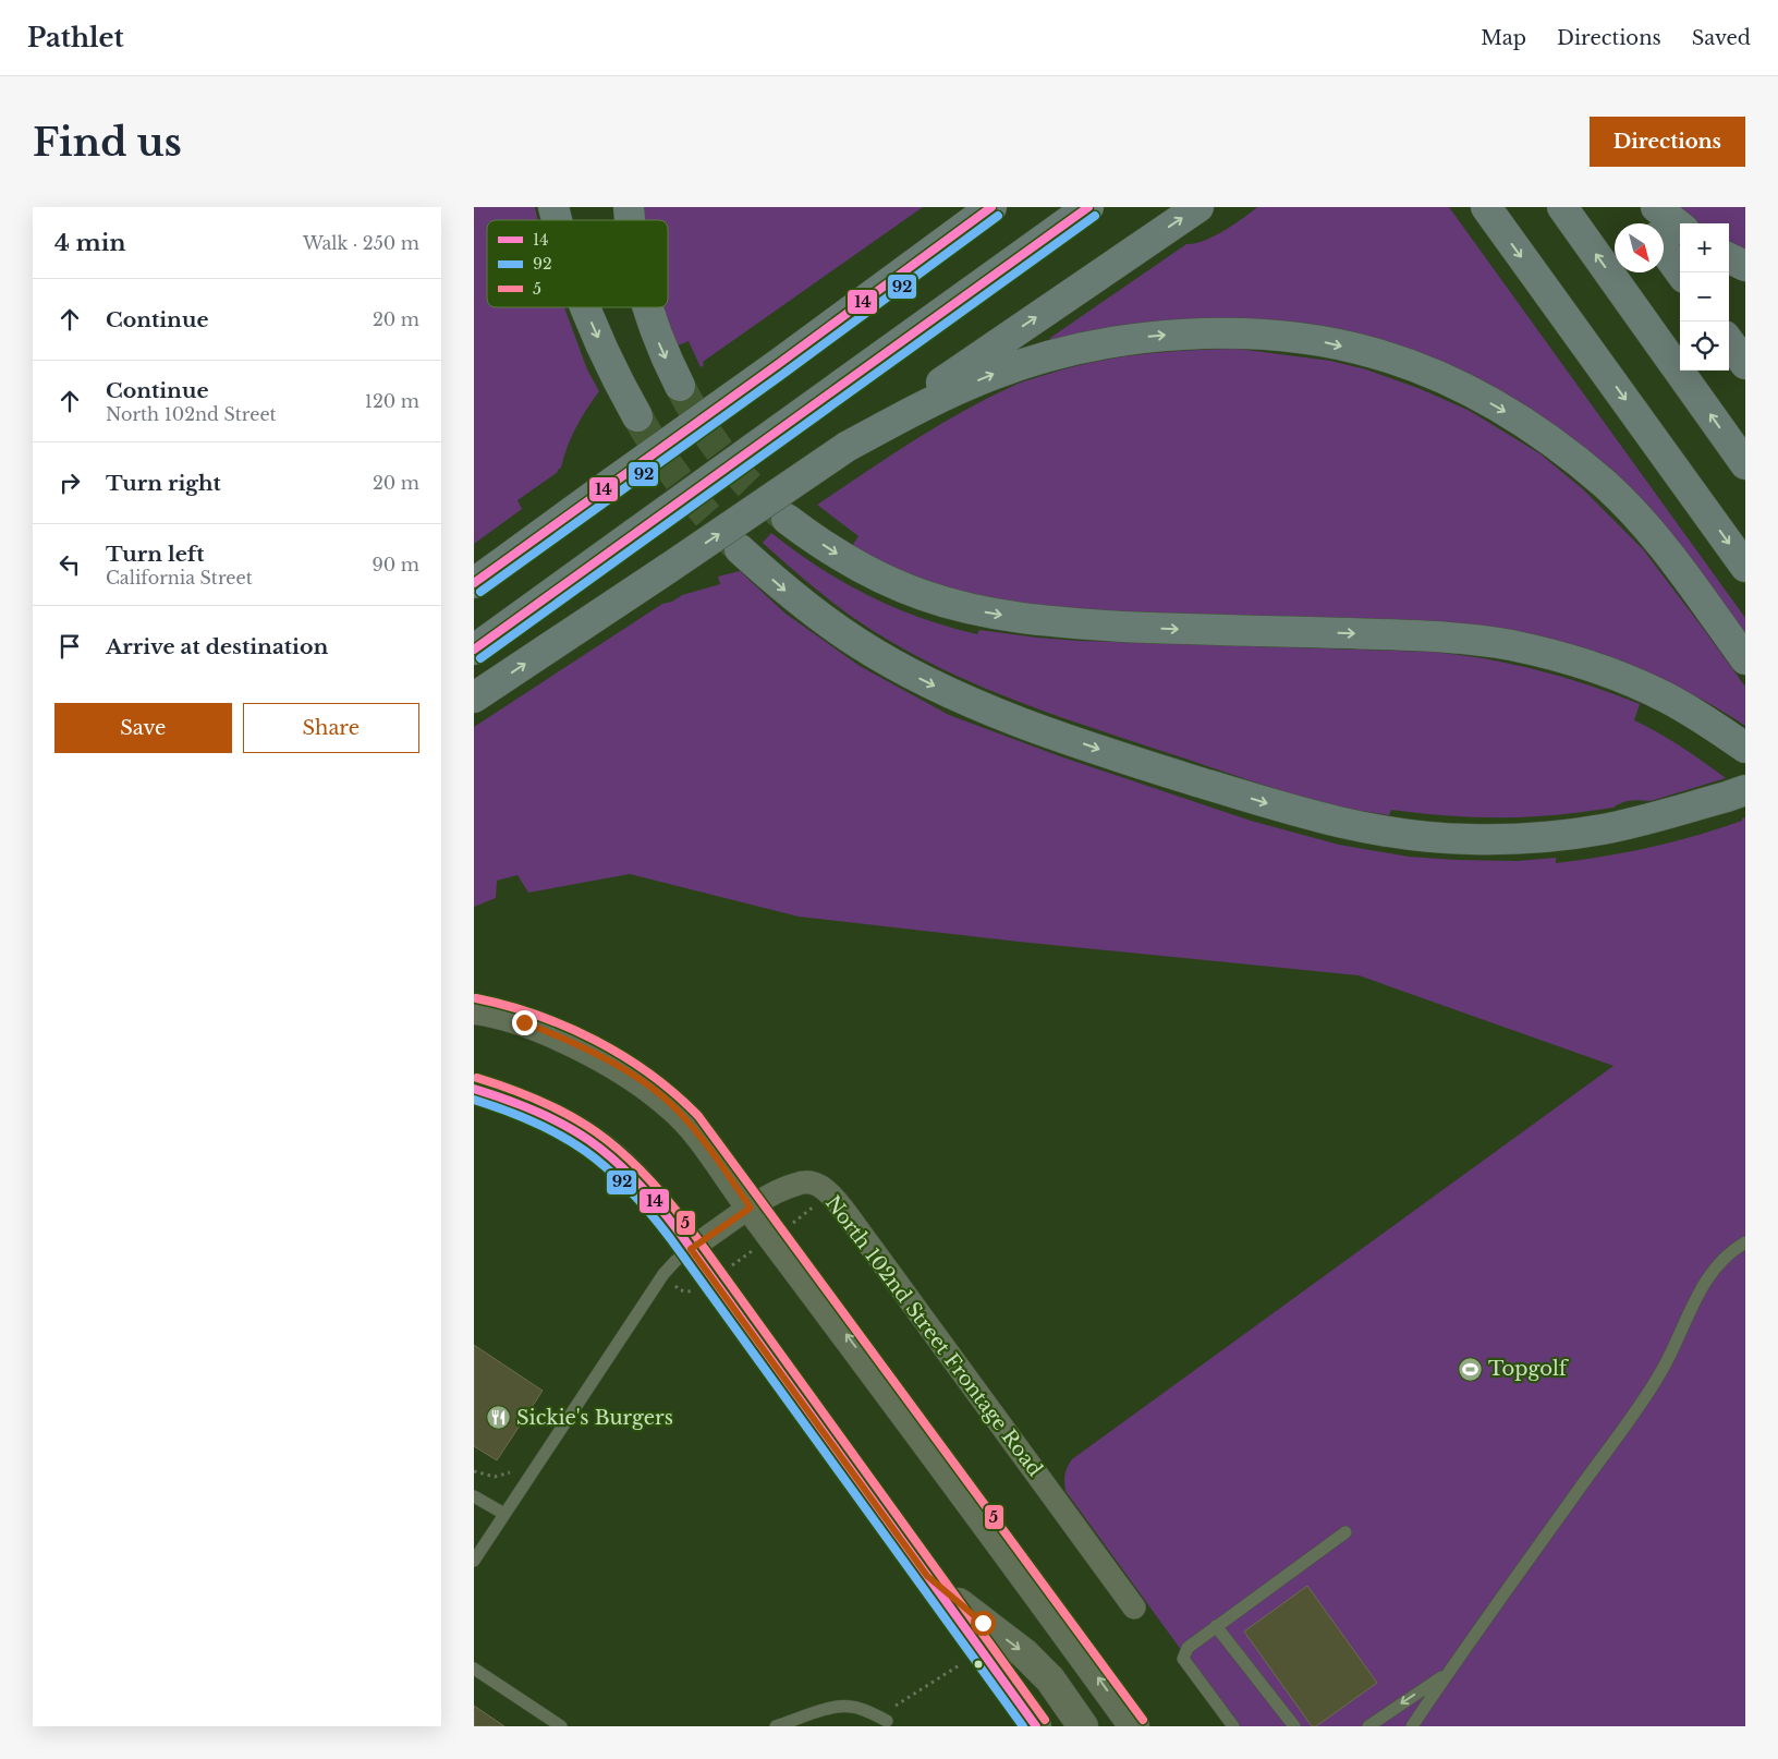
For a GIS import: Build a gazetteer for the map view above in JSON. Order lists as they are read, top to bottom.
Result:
{
  "streets": {
    "street": ["North 102nd Street Frontage Road"]
  },
  "places": {
    "sports": ["Topgolf"],
    "restaurant": ["Sickie's Burgers"]
  },
  "lines": ["transit line 14", "transit line 92", "transit line 5"],
  "legend": ["14", "92", "5"],
  "north": "bottom right",
  "page": {
    "header": "Pathlet",
    "nav": ["Map", "Directions", "Saved"],
    "buttons": [
      "Directions",
      ["Save", "Share"]
    ],
    "title": "Find us",
    "heading": ["4 min", "Walk · 250 m"],
    "map_buttons": ["+", "−"],
    "list": [
      ["Continue", "20 m"],
      ["Continue", "North 102nd Street", "120 m"],
      ["Turn right", "20 m"],
      ["Turn left", "California Street", "90 m"],
      "Arrive at destination"
    ]
  }
}
